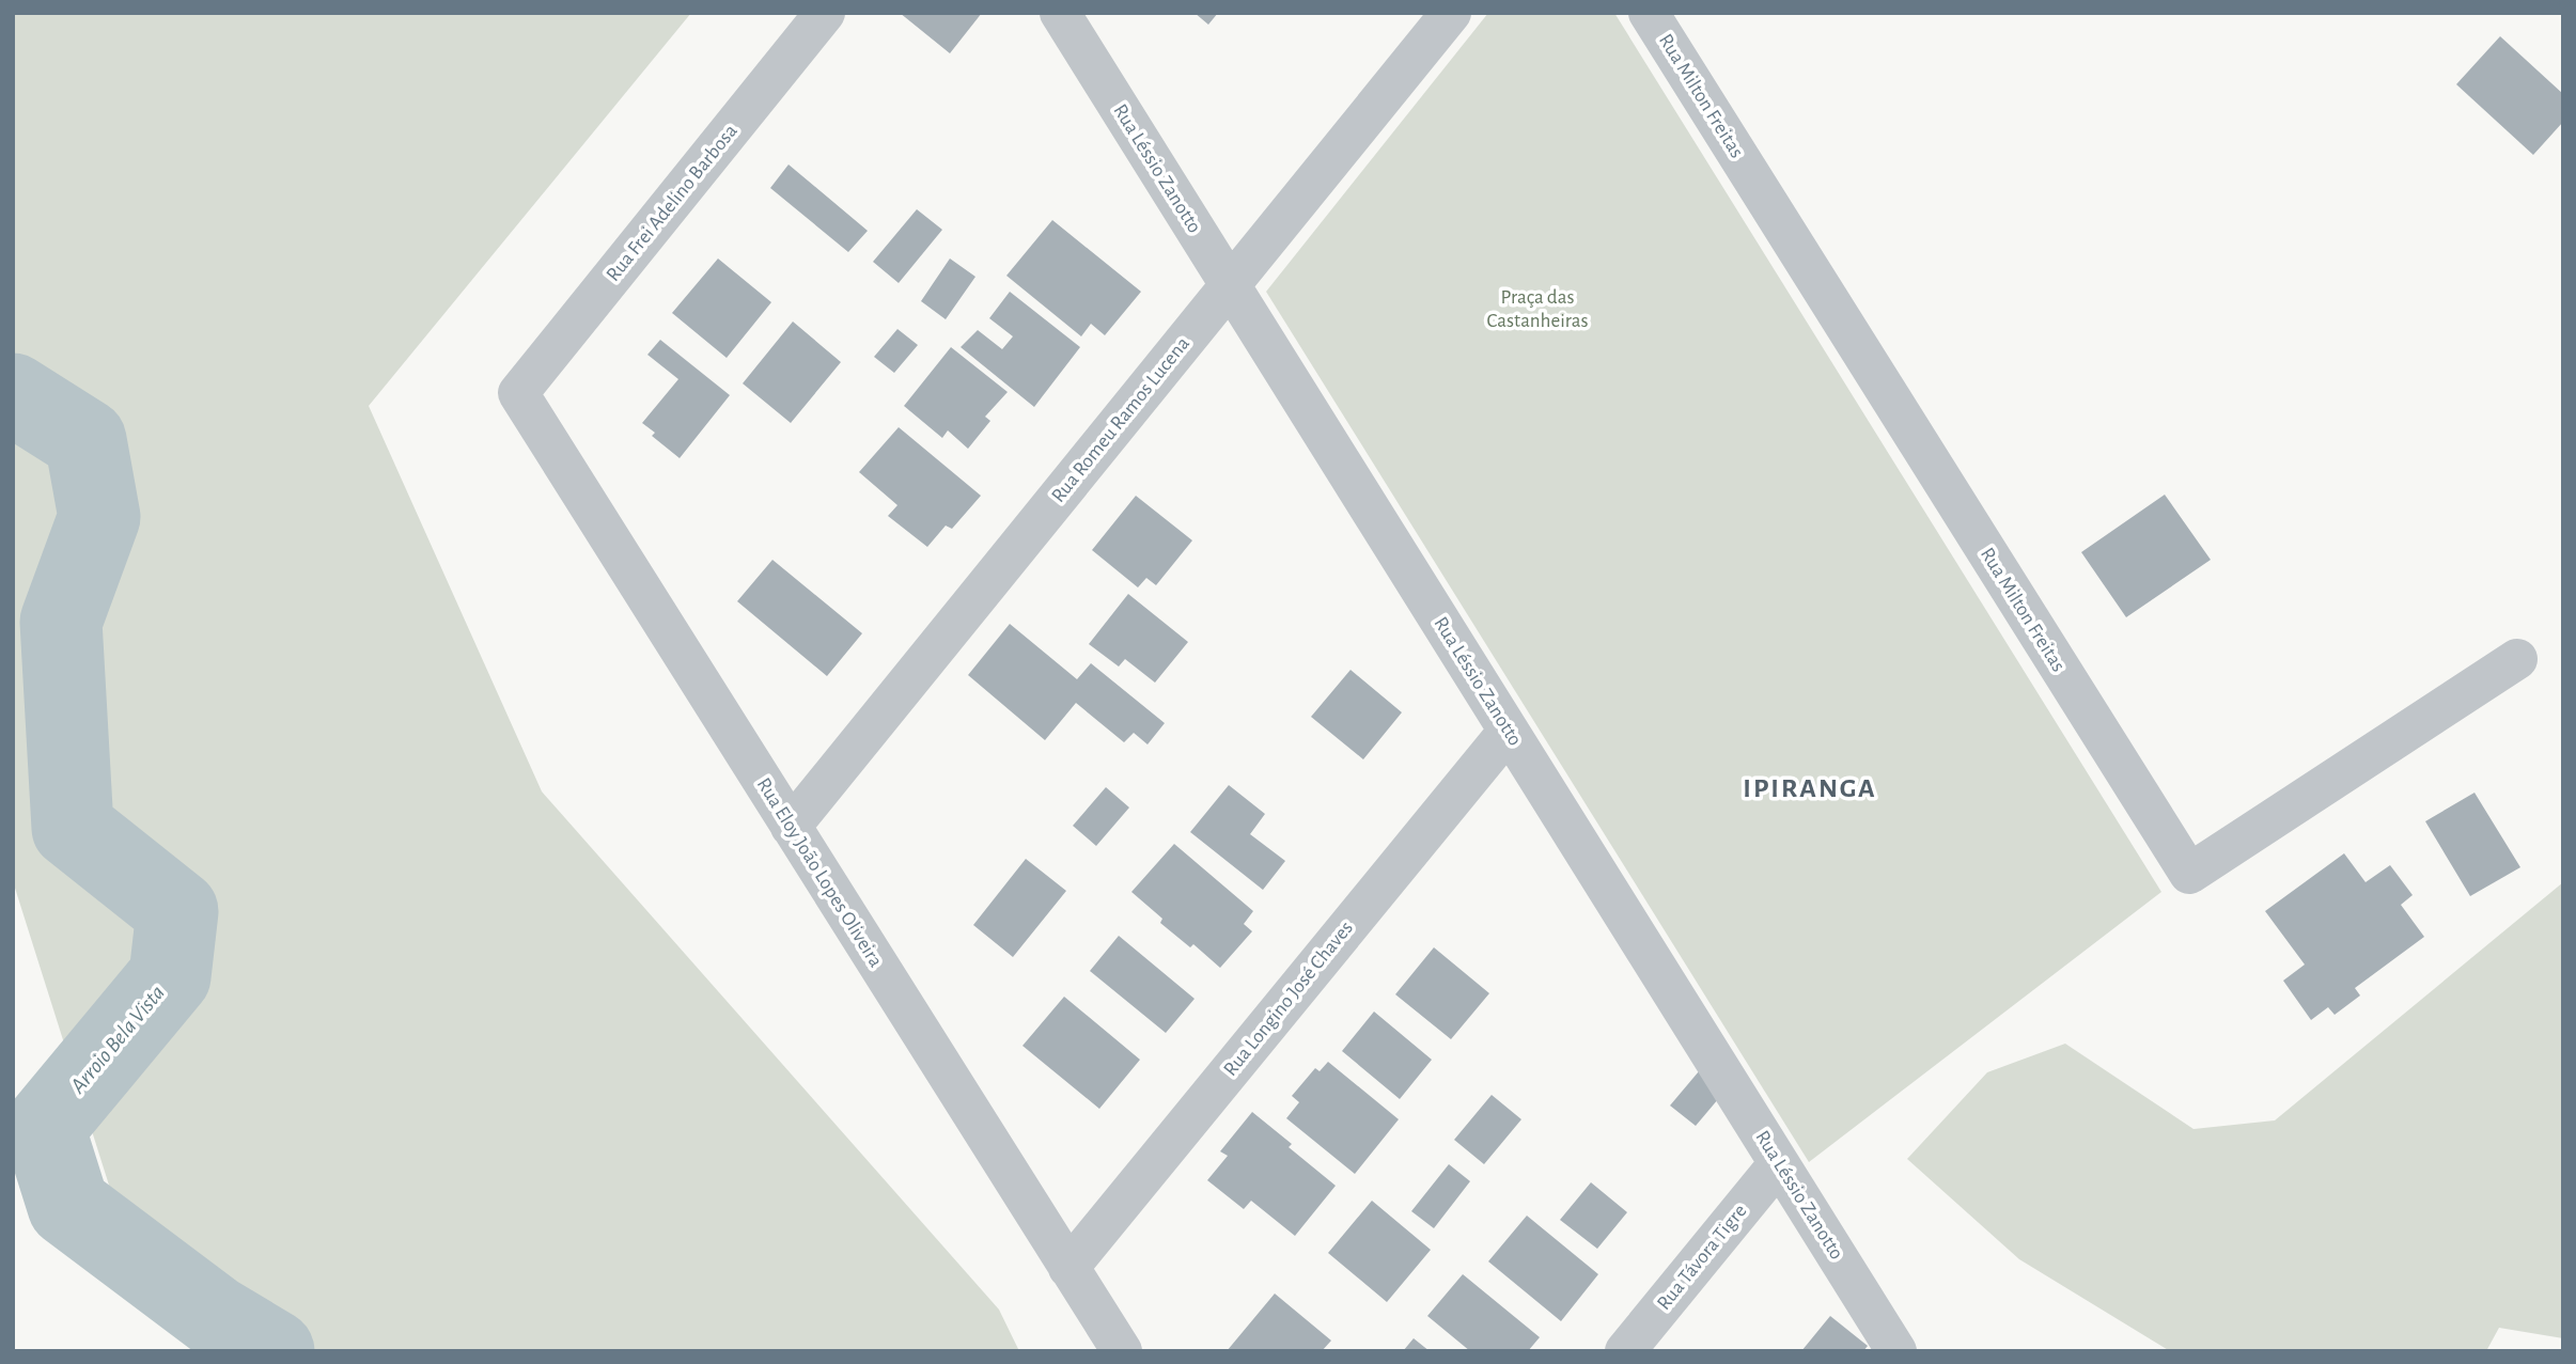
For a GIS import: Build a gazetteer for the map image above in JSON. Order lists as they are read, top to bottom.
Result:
{
  "streets": {
    "street": [
      "Rua Milton Freitas",
      "Rua Léssio Zanotto",
      "Rua Frei Adelino Barbosa",
      "Rua Romeu Ramos Lucena",
      "Rua Eloy João Lopes Oliveira",
      "Rua Longino José Chaves",
      "Rua Távora Tigre"
    ]
  },
  "crossings": [
    ["Rua Léssio Zanotto", "Rua Romeu Ramos Lucena"],
    ["Rua Léssio Zanotto", "Rua Longino José Chaves"],
    ["Rua Léssio Zanotto", "Rua Távora Tigre"],
    ["Rua Frei Adelino Barbosa", "Rua Eloy João Lopes Oliveira"],
    ["Rua Romeu Ramos Lucena", "Rua Eloy João Lopes Oliveira"],
    ["Rua Eloy João Lopes Oliveira", "Rua Longino José Chaves"]
  ],
  "districts": ["IPIRANGA"],
  "water": ["Arroio Bela Vista"],
  "parks": ["Praça das Castanheiras"]
}
